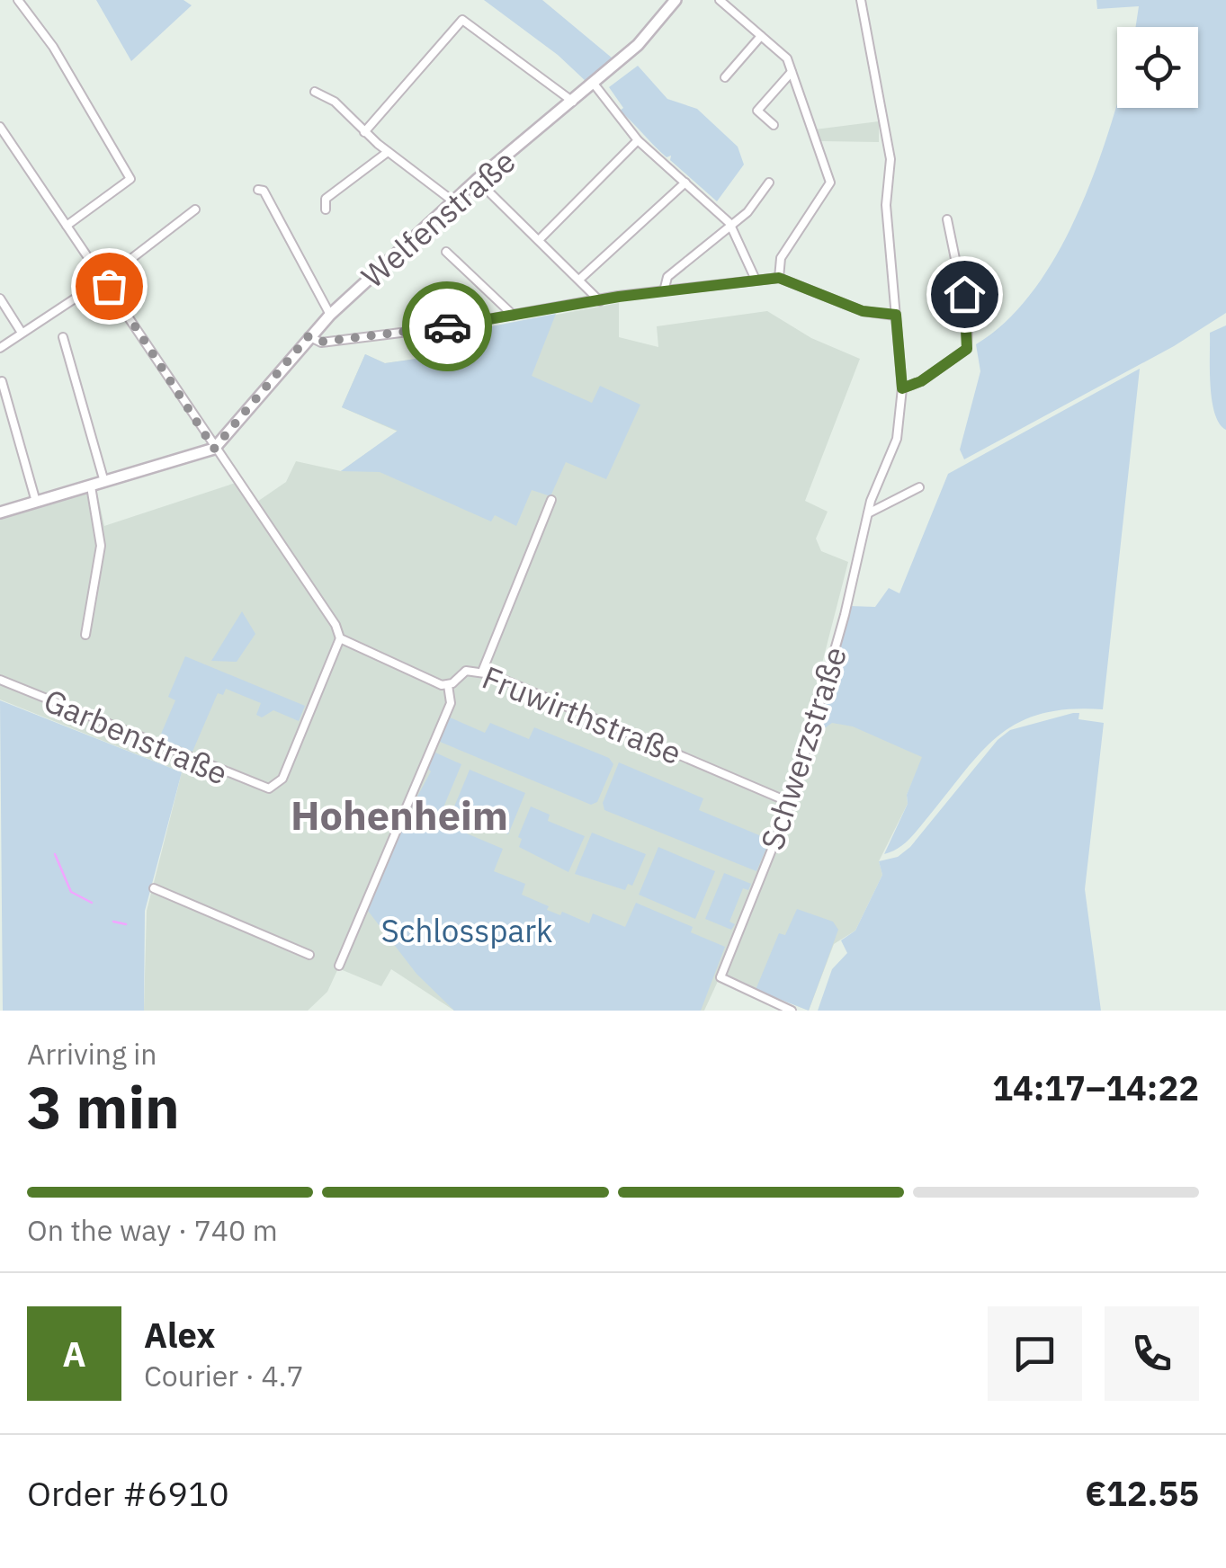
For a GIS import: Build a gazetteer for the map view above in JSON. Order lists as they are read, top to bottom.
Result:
{
  "streets": {
    "street": [
      "Welfenstraße",
      "Fruwirthstraße",
      "Garbenstraße",
      "Schwerzstraße"
    ]
  },
  "crossings": [
    ["Fruwirthstraße", "Garbenstraße"],
    ["Fruwirthstraße", "Schwerzstraße"]
  ],
  "districts": ["Hohenheim"],
  "parks": ["Schlosspark"],
  "page": {
    "heading": ["3 min", "Arriving in", "14:17–14:22"],
    "panel": [
      "Alex",
      "Courier · 4.7",
      "Order #6910",
      "€12.55"
    ],
    "bar": "On the way · 740 m",
    "round": "A"
  }
}
